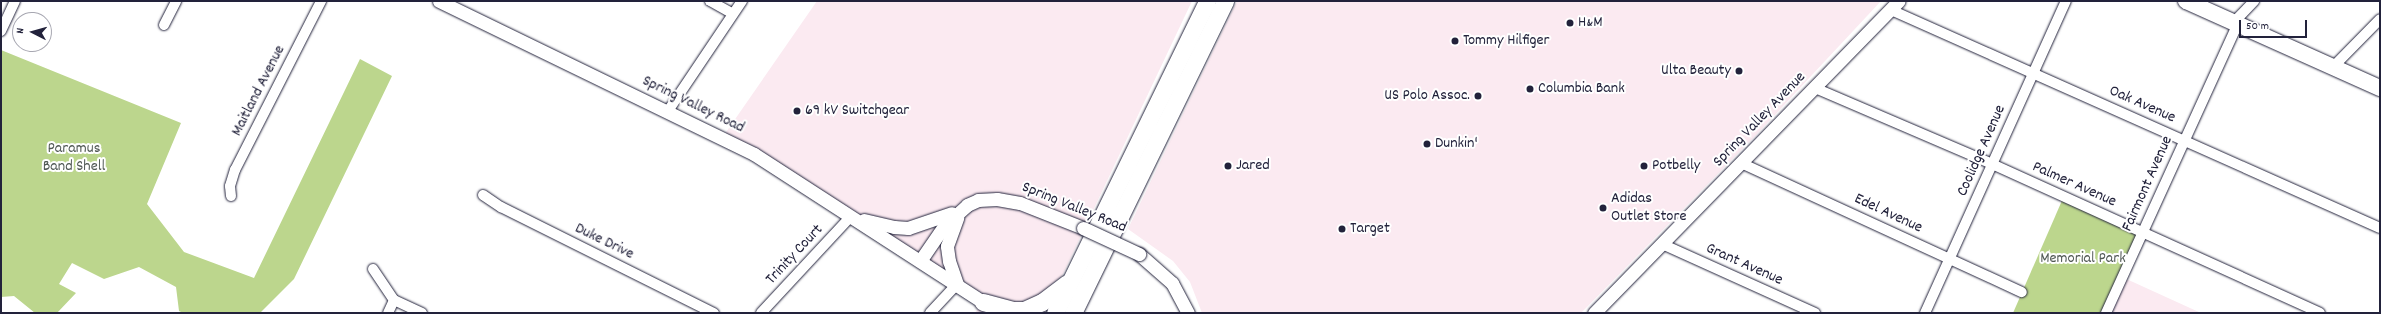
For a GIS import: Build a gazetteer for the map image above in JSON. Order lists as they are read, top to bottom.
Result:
{
  "streets": {
    "street": [
      "Maitland Avenue",
      "Spring Valley Road",
      "Oak Avenue",
      "Spring Valley Avenue",
      "Coolidge Avenue",
      "Fairmont Avenue",
      "Palmer Avenue",
      "Edel Avenue",
      "Duke Drive",
      "Trinity Court",
      "Grant Avenue"
    ]
  },
  "crossings": [
    ["Spring Valley Road", "Trinity Court"],
    ["Oak Avenue", "Spring Valley Avenue"],
    ["Oak Avenue", "Coolidge Avenue"],
    ["Oak Avenue", "Fairmont Avenue"],
    ["Spring Valley Avenue", "Palmer Avenue"],
    ["Spring Valley Avenue", "Edel Avenue"],
    ["Spring Valley Avenue", "Grant Avenue"],
    ["Coolidge Avenue", "Palmer Avenue"],
    ["Coolidge Avenue", "Edel Avenue"],
    ["Fairmont Avenue", "Palmer Avenue"]
  ],
  "parks": ["Paramus Band Shell", "Memorial Park"],
  "places": [
    "H&M",
    "Tommy Hilfiger",
    "Ulta Beauty",
    "Columbia Bank",
    "US Polo Assoc.",
    "69 kV Switchgear",
    "Dunkin'",
    "Jared",
    "Potbelly",
    "Adidas Outlet Store",
    "Target"
  ],
  "scale_bar": "50 m",
  "north": "left"
}
